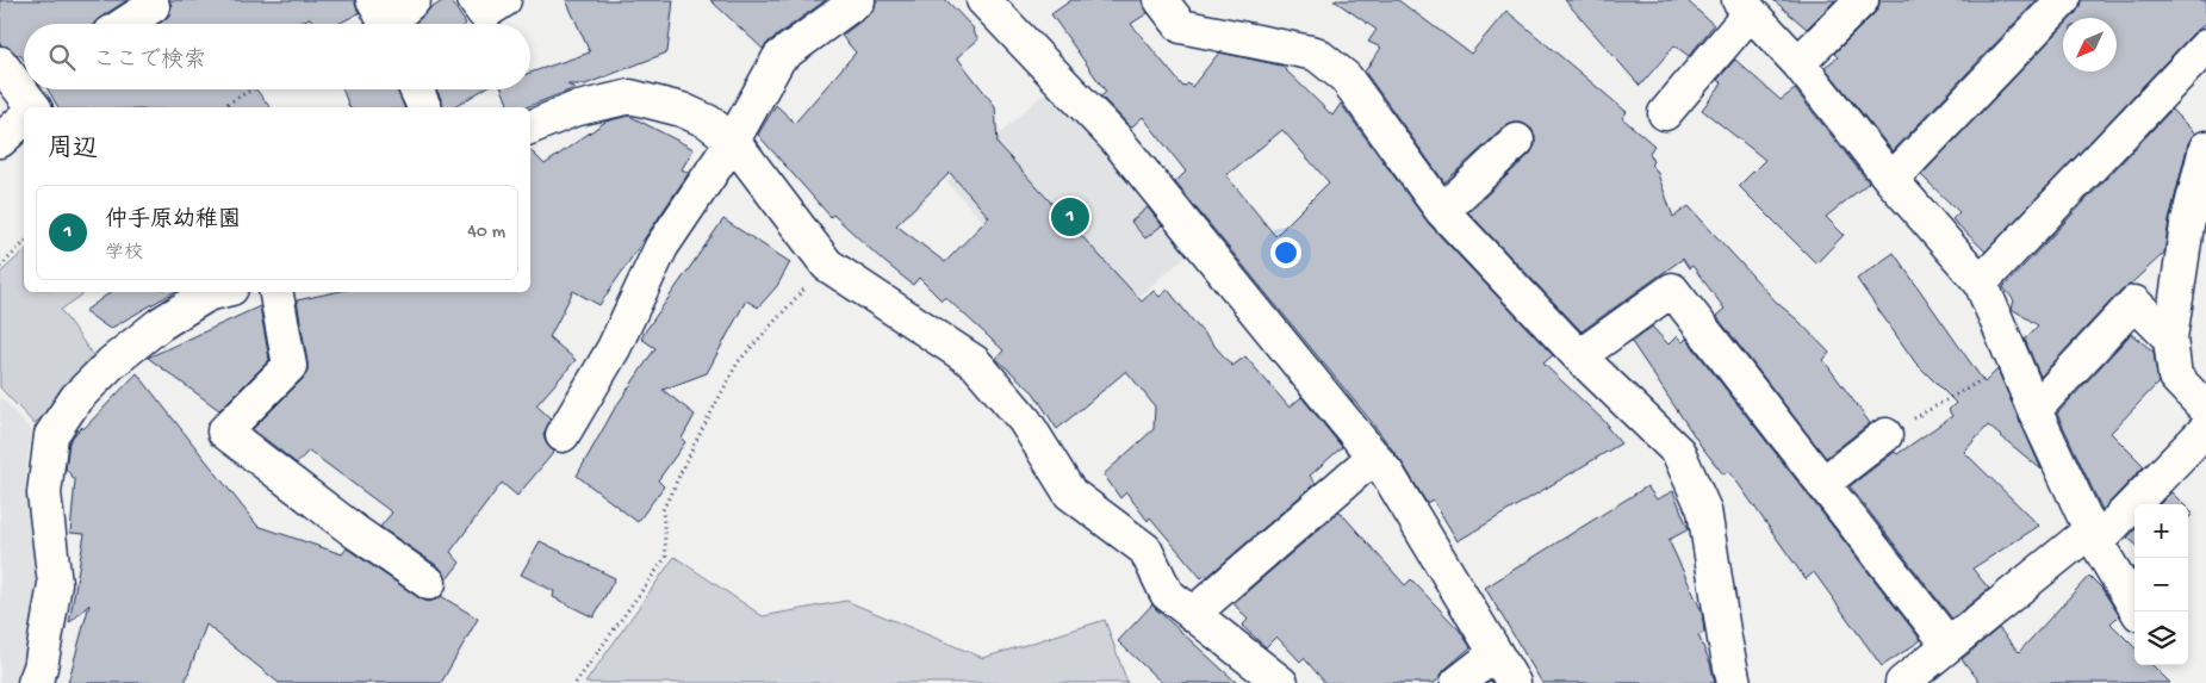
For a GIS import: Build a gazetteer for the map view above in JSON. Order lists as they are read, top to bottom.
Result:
{
  "north": "bottom left",
  "page": {
    "search": "ここで検索",
    "heading": "周辺",
    "list": [
      {
        "mark": "1",
        "name": "仲手原幼稚園",
        "note": "学校",
        "value": "40 m"
      }
    ],
    "pins": "1",
    "map_buttons": ["+", "−"]
  }
}
